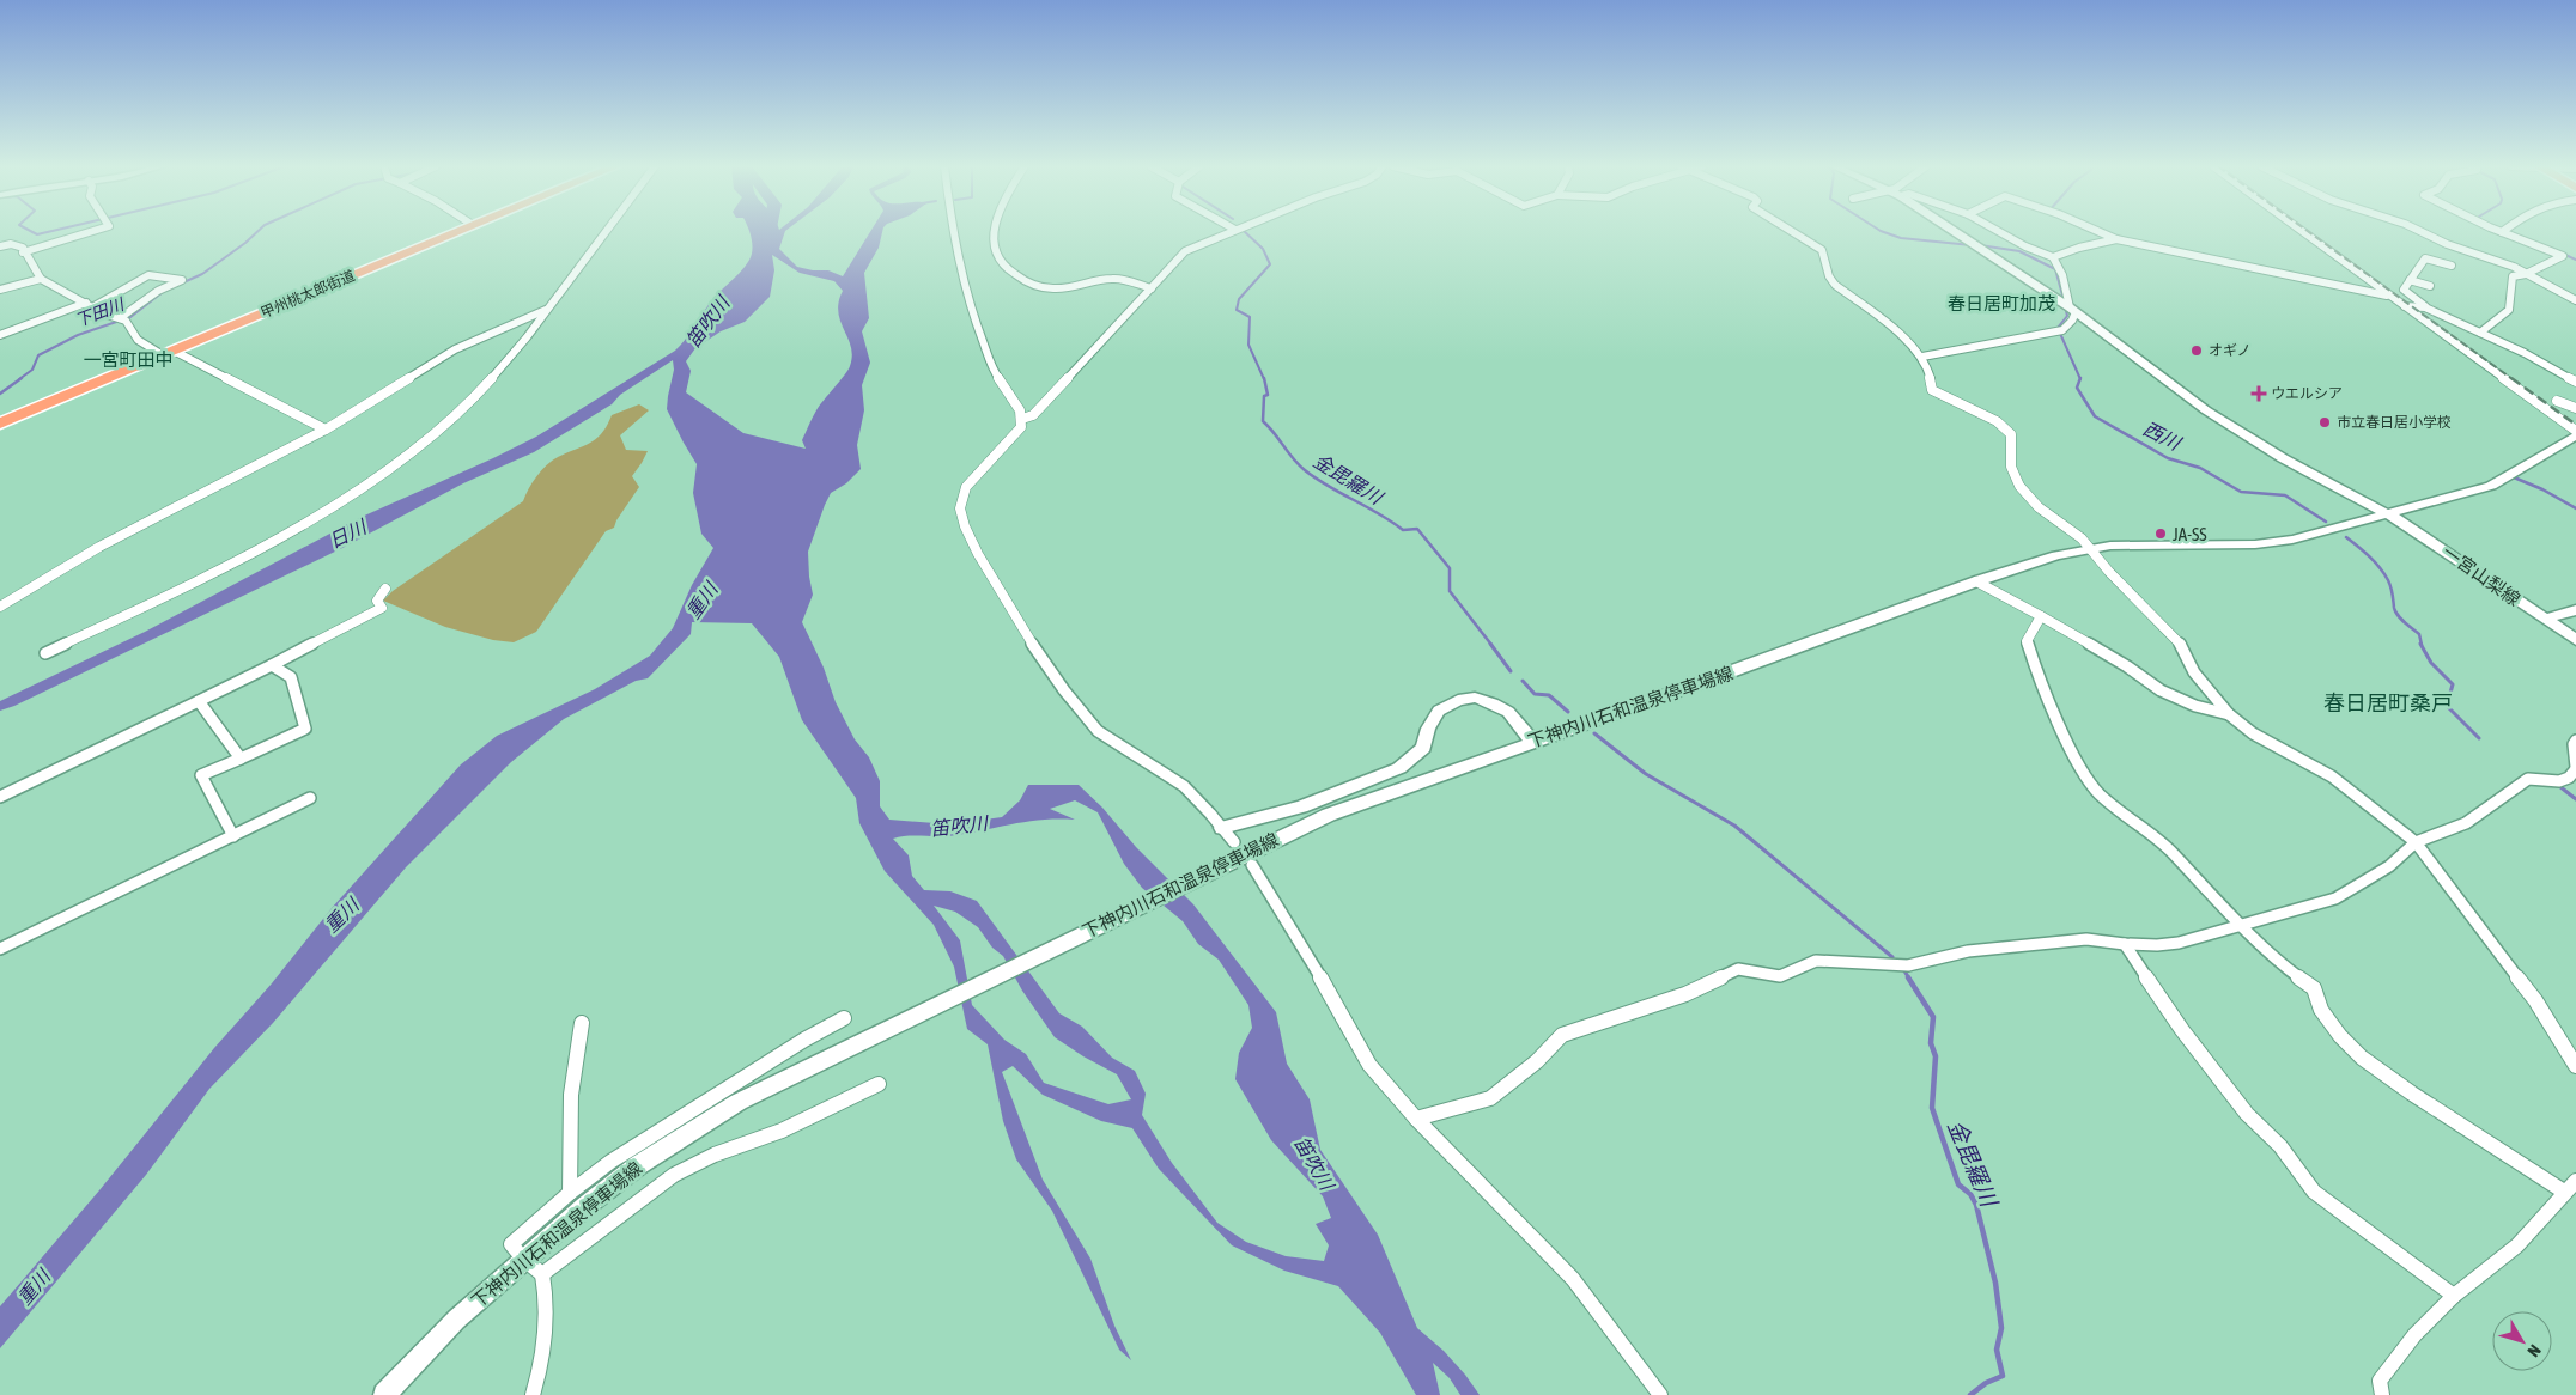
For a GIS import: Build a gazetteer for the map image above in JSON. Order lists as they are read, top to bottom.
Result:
{
  "streets": {
    "highway": ["甲州桃太郎街道"],
    "main road": ["一宮山梨線", "下神内川石和温泉停車場線"]
  },
  "crossings": [
    ["一宮山梨線", "下神内川石和温泉停車場線"]
  ],
  "districts": ["春日居町加茂", "一宮町田中", "春日居町桑戸"],
  "water": [
    "下田川",
    "笛吹川",
    "西川",
    "金毘羅川",
    "日川",
    "重川"
  ],
  "places": {
    "other": ["オギノ", "市立春日居小学校", "JA-SS"],
    "health": ["ウエルシア"]
  },
  "north": "bottom right"
}
